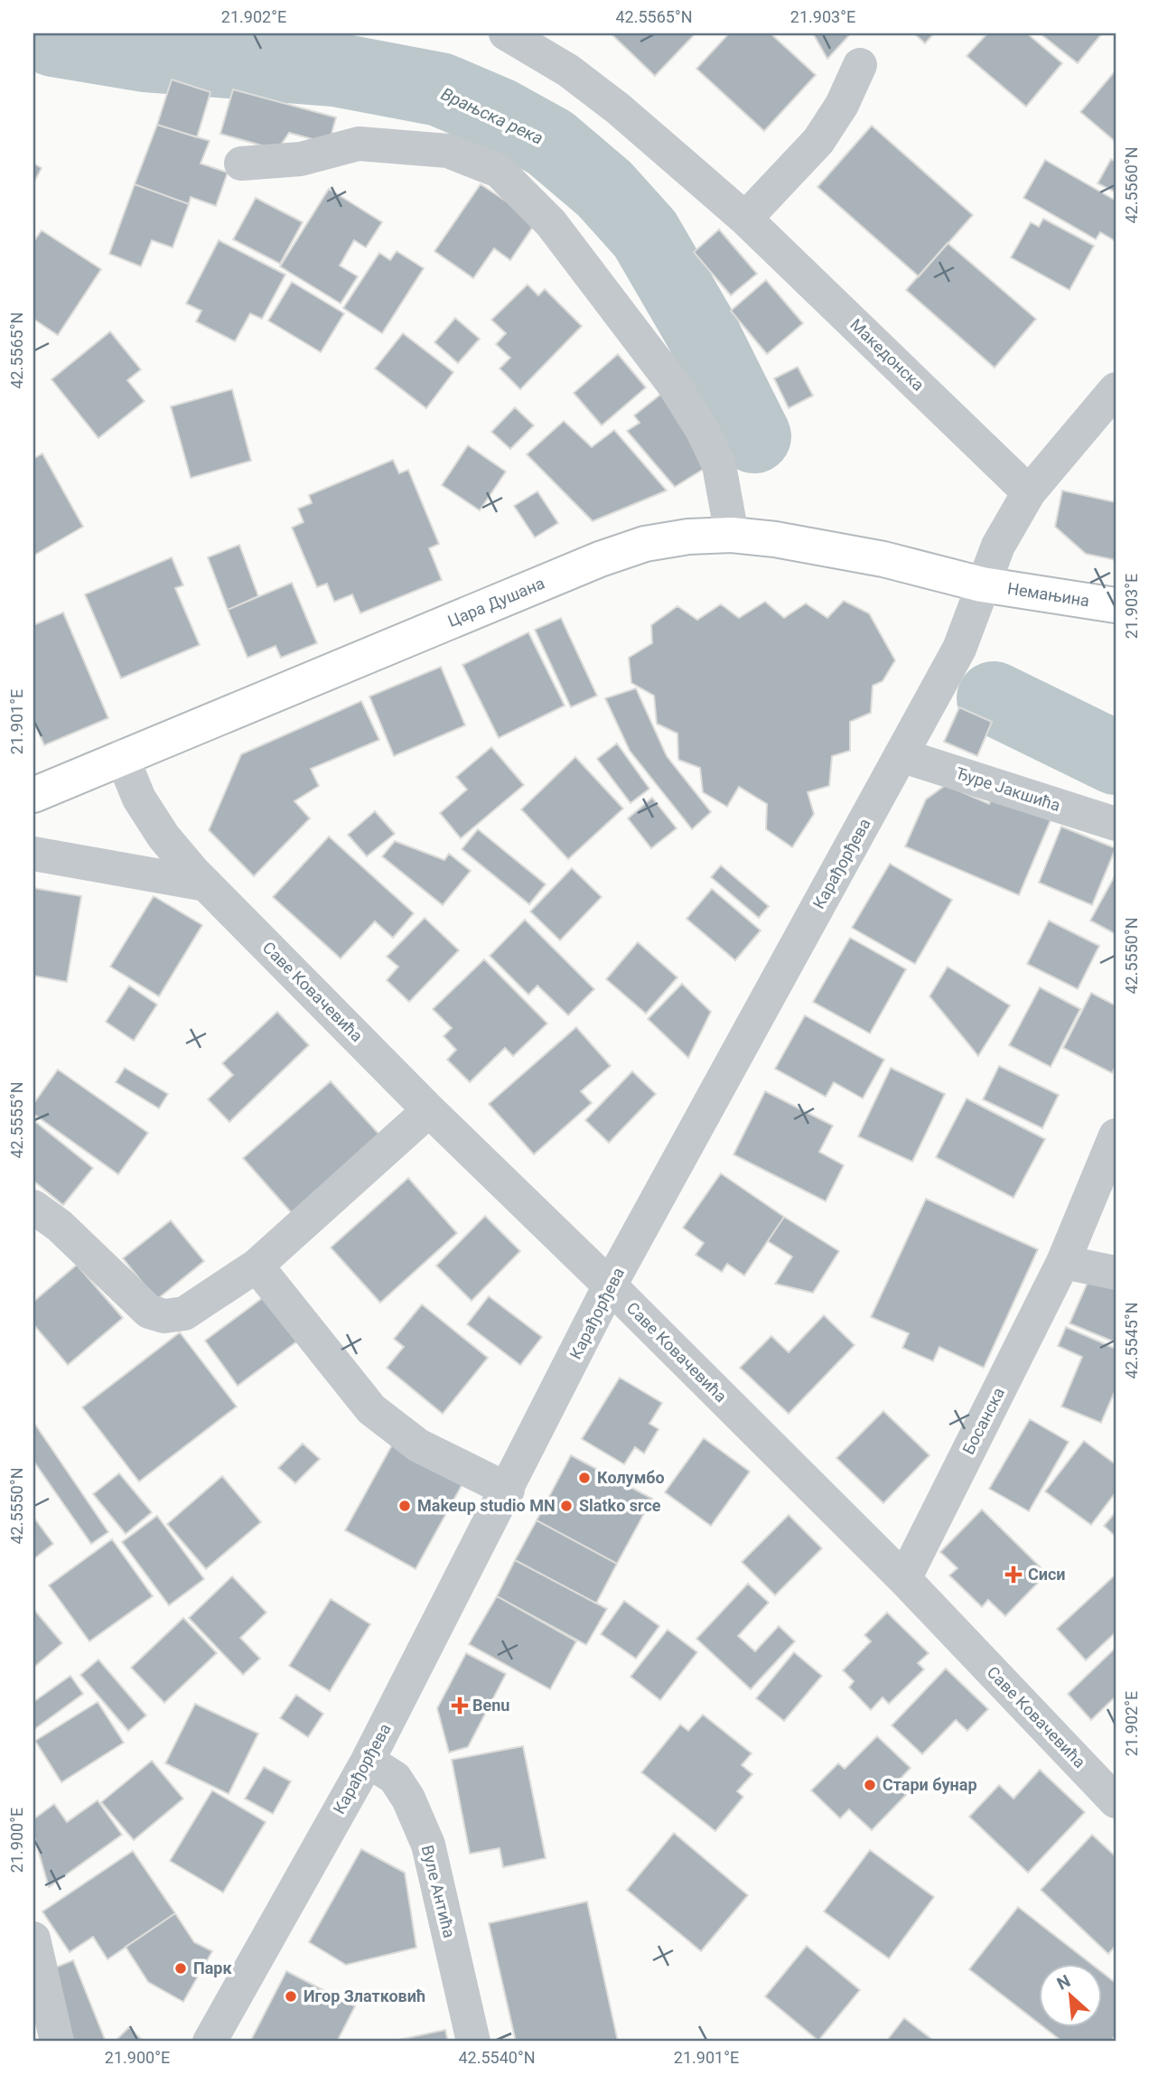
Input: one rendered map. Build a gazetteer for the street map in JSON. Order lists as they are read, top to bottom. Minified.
{"streets":{"main road":["Немањина","Цара Душана"],"street":["Македонска","Ђуре Јакшића","Карађорђева","Саве Ковачевића","Босанска","Вуле Антића"]},"crossings":[["Македонска","Карађорђева"],["Немањина","Цара Душана"],["Немањина","Карађорђева"],["Цара Душана","Карађорђева"],["Цара Душана","Саве Ковачевића"],["Ђуре Јакшића","Карађорђева"],["Карађорђева","Саве Ковачевића"],["Карађорђева","Вуле Антића"],["Саве Ковачевића","Босанска"]],"water":["Врањска река"],"places":{"other":["Колумбо","Makeup studio MN","Slatko srce","Стари бунар","Парк","Игор Златковић"],"health":["Сиси","Benu"]},"north":"top left","coordinates":["21.902°E","42.5565°N","21.903°E","42.5560°N","21.901°E","42.5550°N","42.5555°N","42.5545°N","21.900°E","42.5540°N"]}
